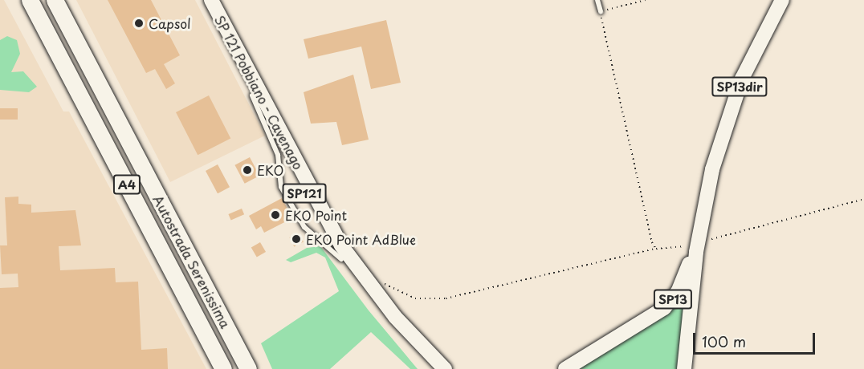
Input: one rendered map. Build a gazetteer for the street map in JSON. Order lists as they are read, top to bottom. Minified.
{"streets":{"highway":["A4","Autostrada Serenissima"],"main road":["SP13dir","SP 121 Pobbiano - Cavenago","SP121","SP13"]},"crossings":[["SP13dir","SP13"]],"places":["Capsol","EKO","EKO Point","EKO Point AdBlue"],"scale_bar":"100 m"}
